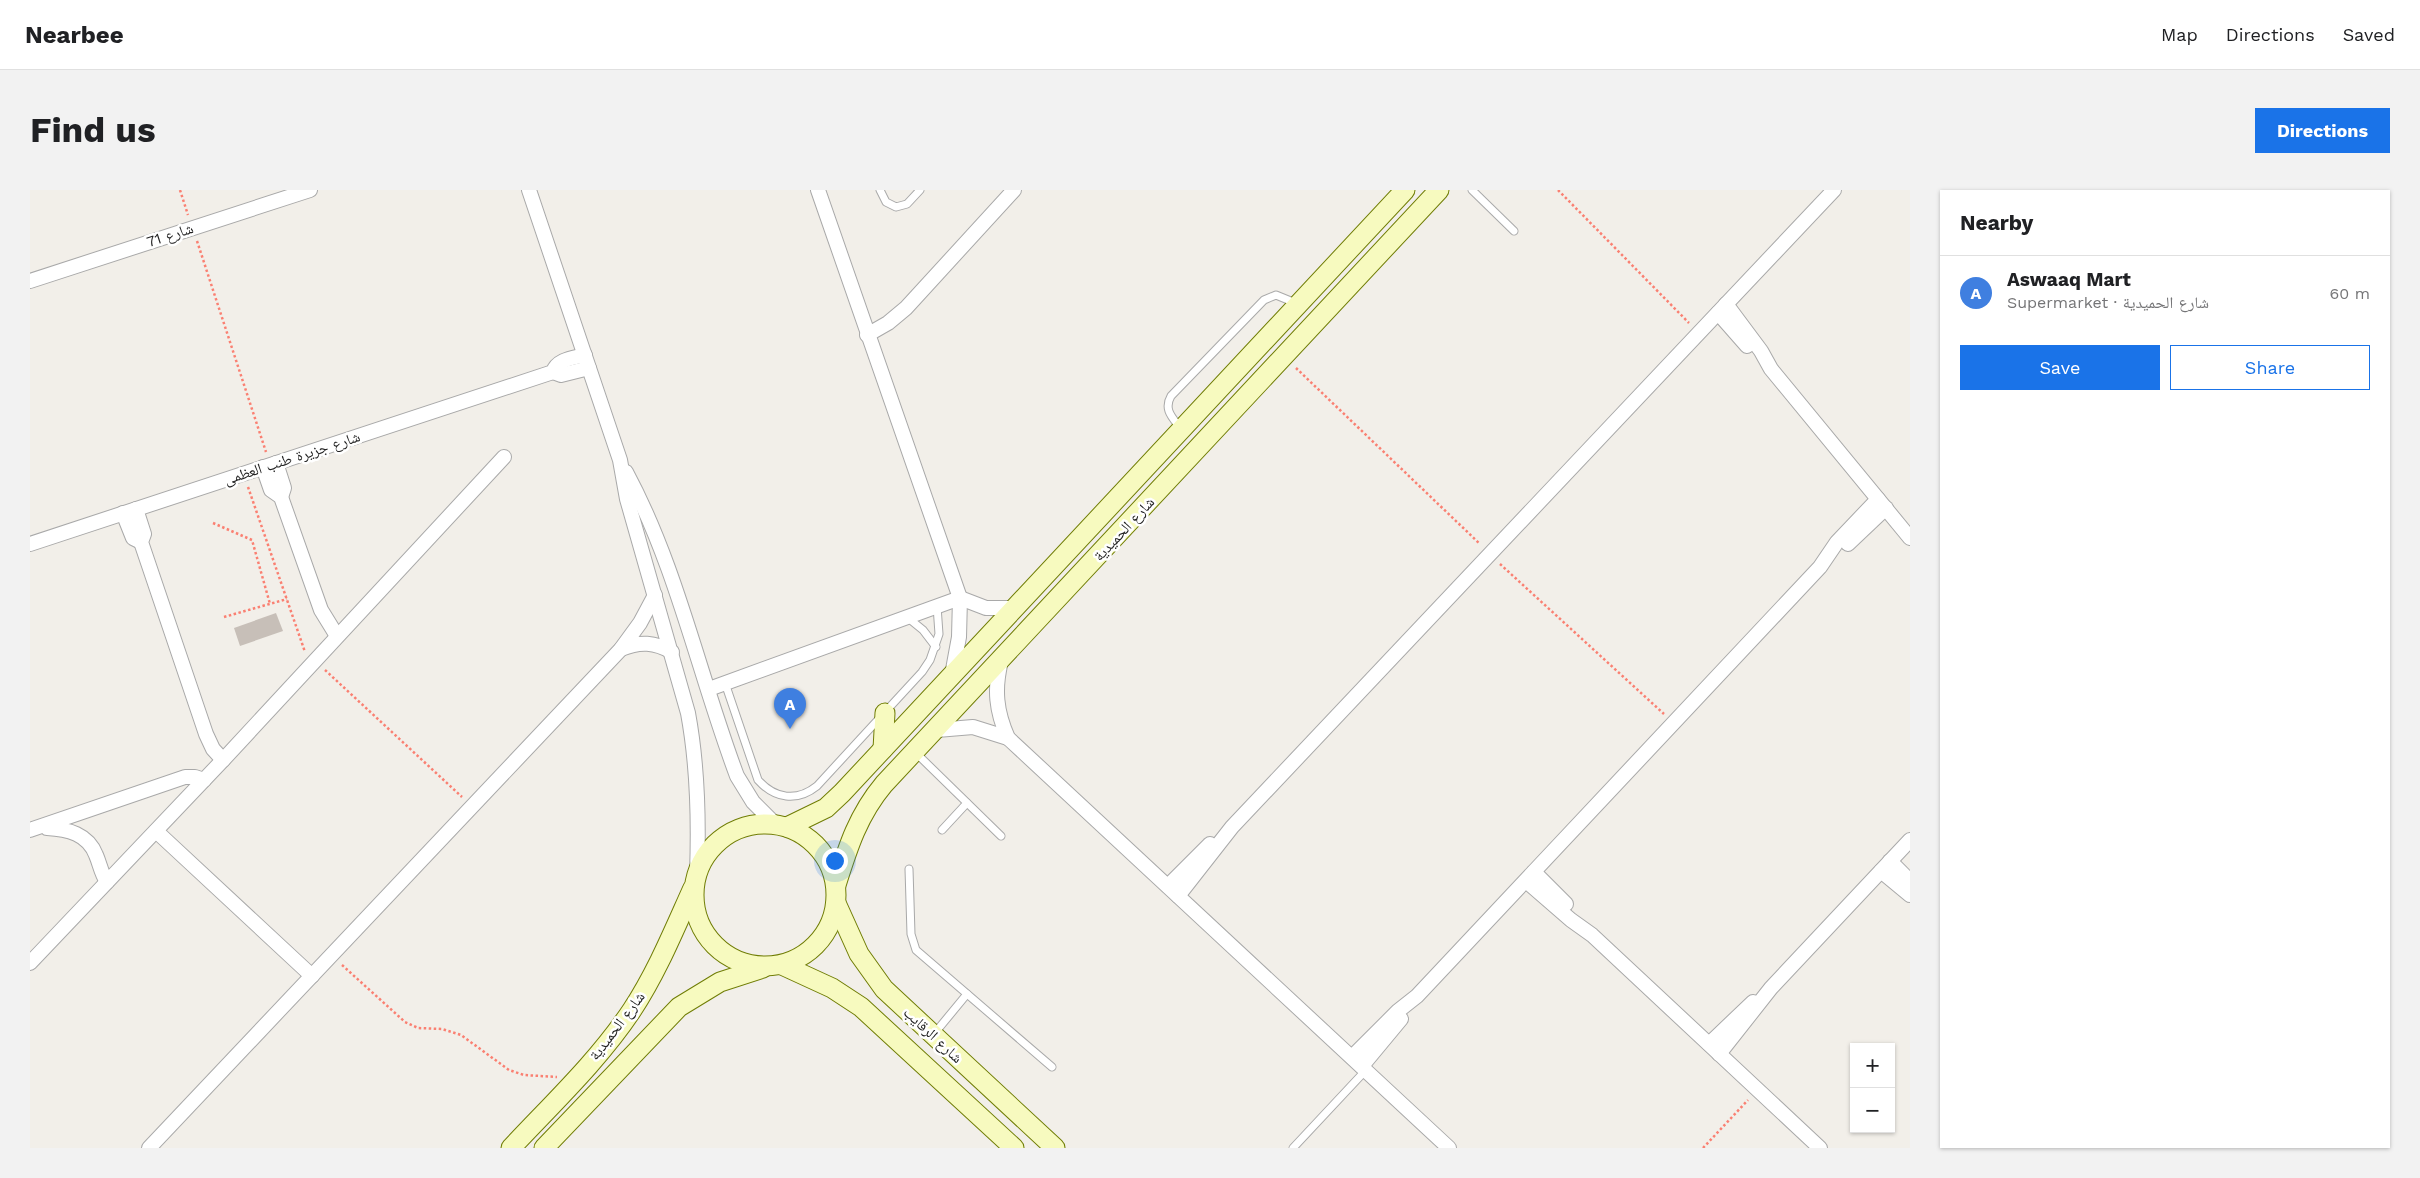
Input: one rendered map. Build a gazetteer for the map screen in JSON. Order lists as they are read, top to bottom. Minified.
{"streets":{"street":["شارع 71","شارع جزيرة طنب العظمى","شارع الحميدية","شارع الرقايب"]},"crossings":[["شارع الحميدية","شارع الرقايب"]],"page":{"header":"Nearbee","nav":["Map","Directions","Saved"],"buttons":["Directions",["Save","Share"]],"title":"Find us","heading":"Nearby","list":[{"mark":"A","name":"Aswaaq Mart","note":"Supermarket · شارع الحميدية","value":"60 m"}],"pins":"A","map_buttons":["+","−"]}}
